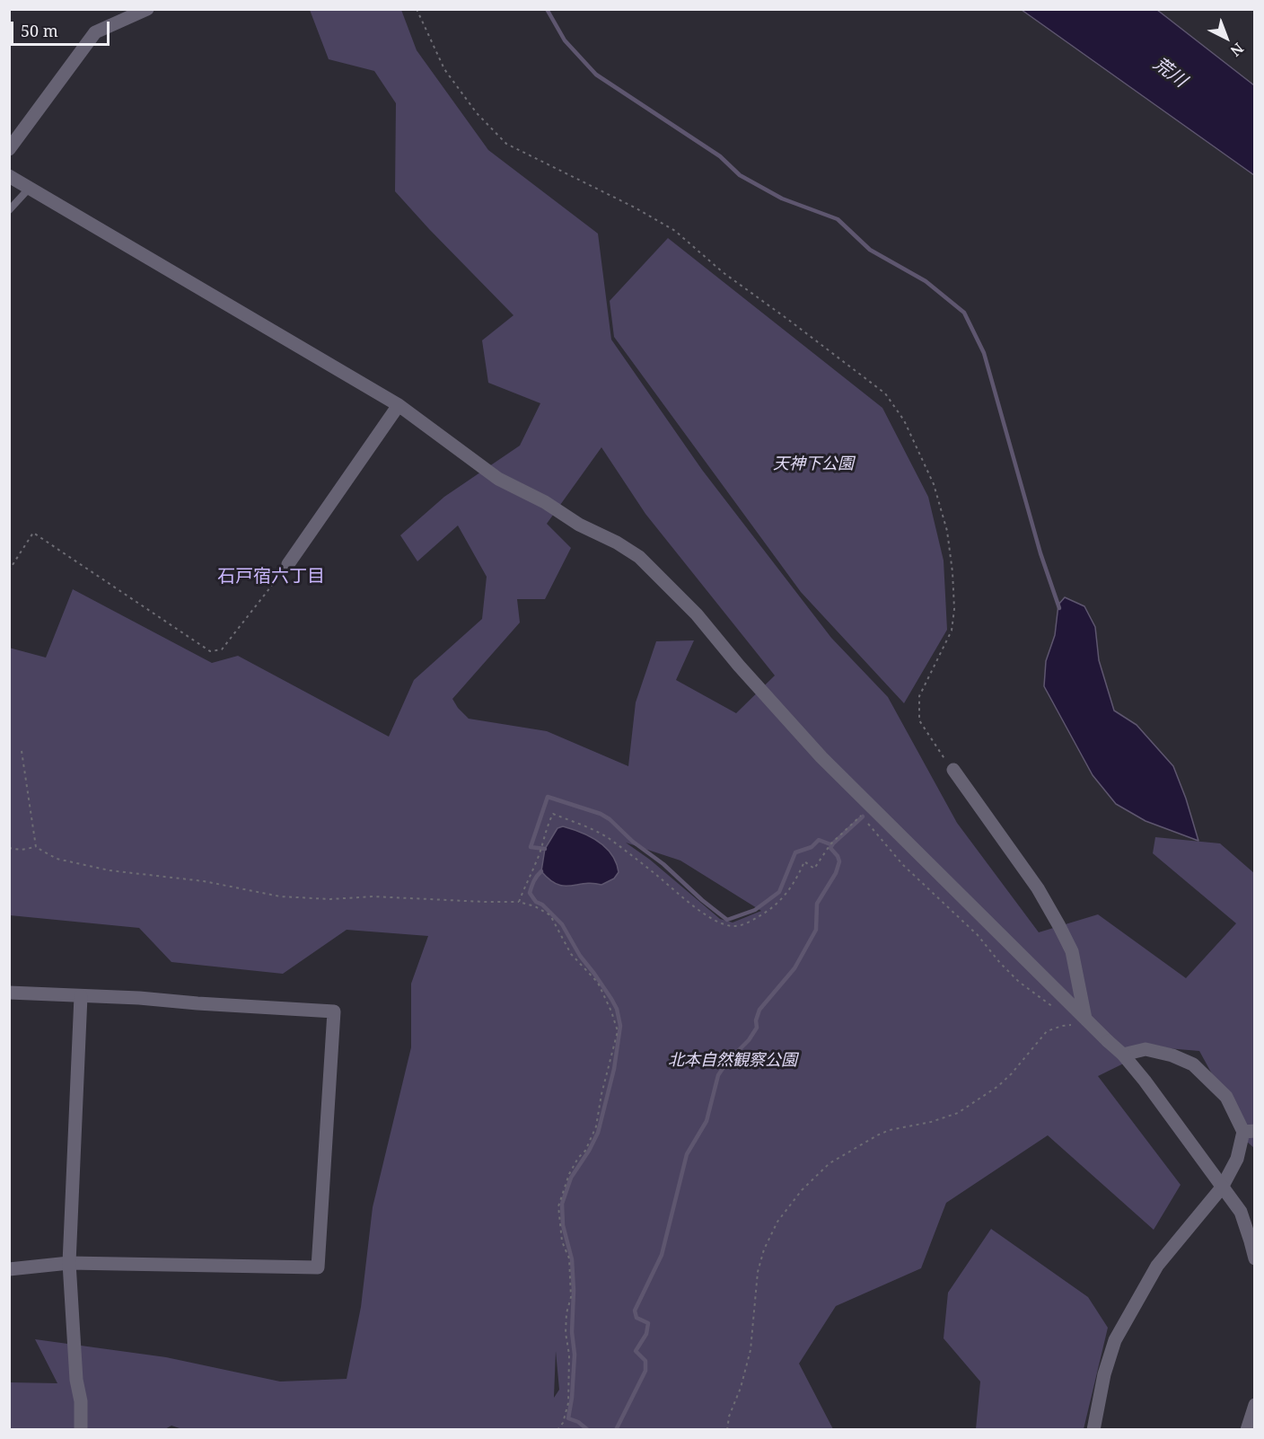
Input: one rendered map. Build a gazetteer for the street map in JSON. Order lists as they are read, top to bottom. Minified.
{"districts":["石戸宿六丁目"],"water":["荒川"],"parks":["天神下公園","北本自然観察公園"],"scale_bar":"50 m","north":"bottom right"}
